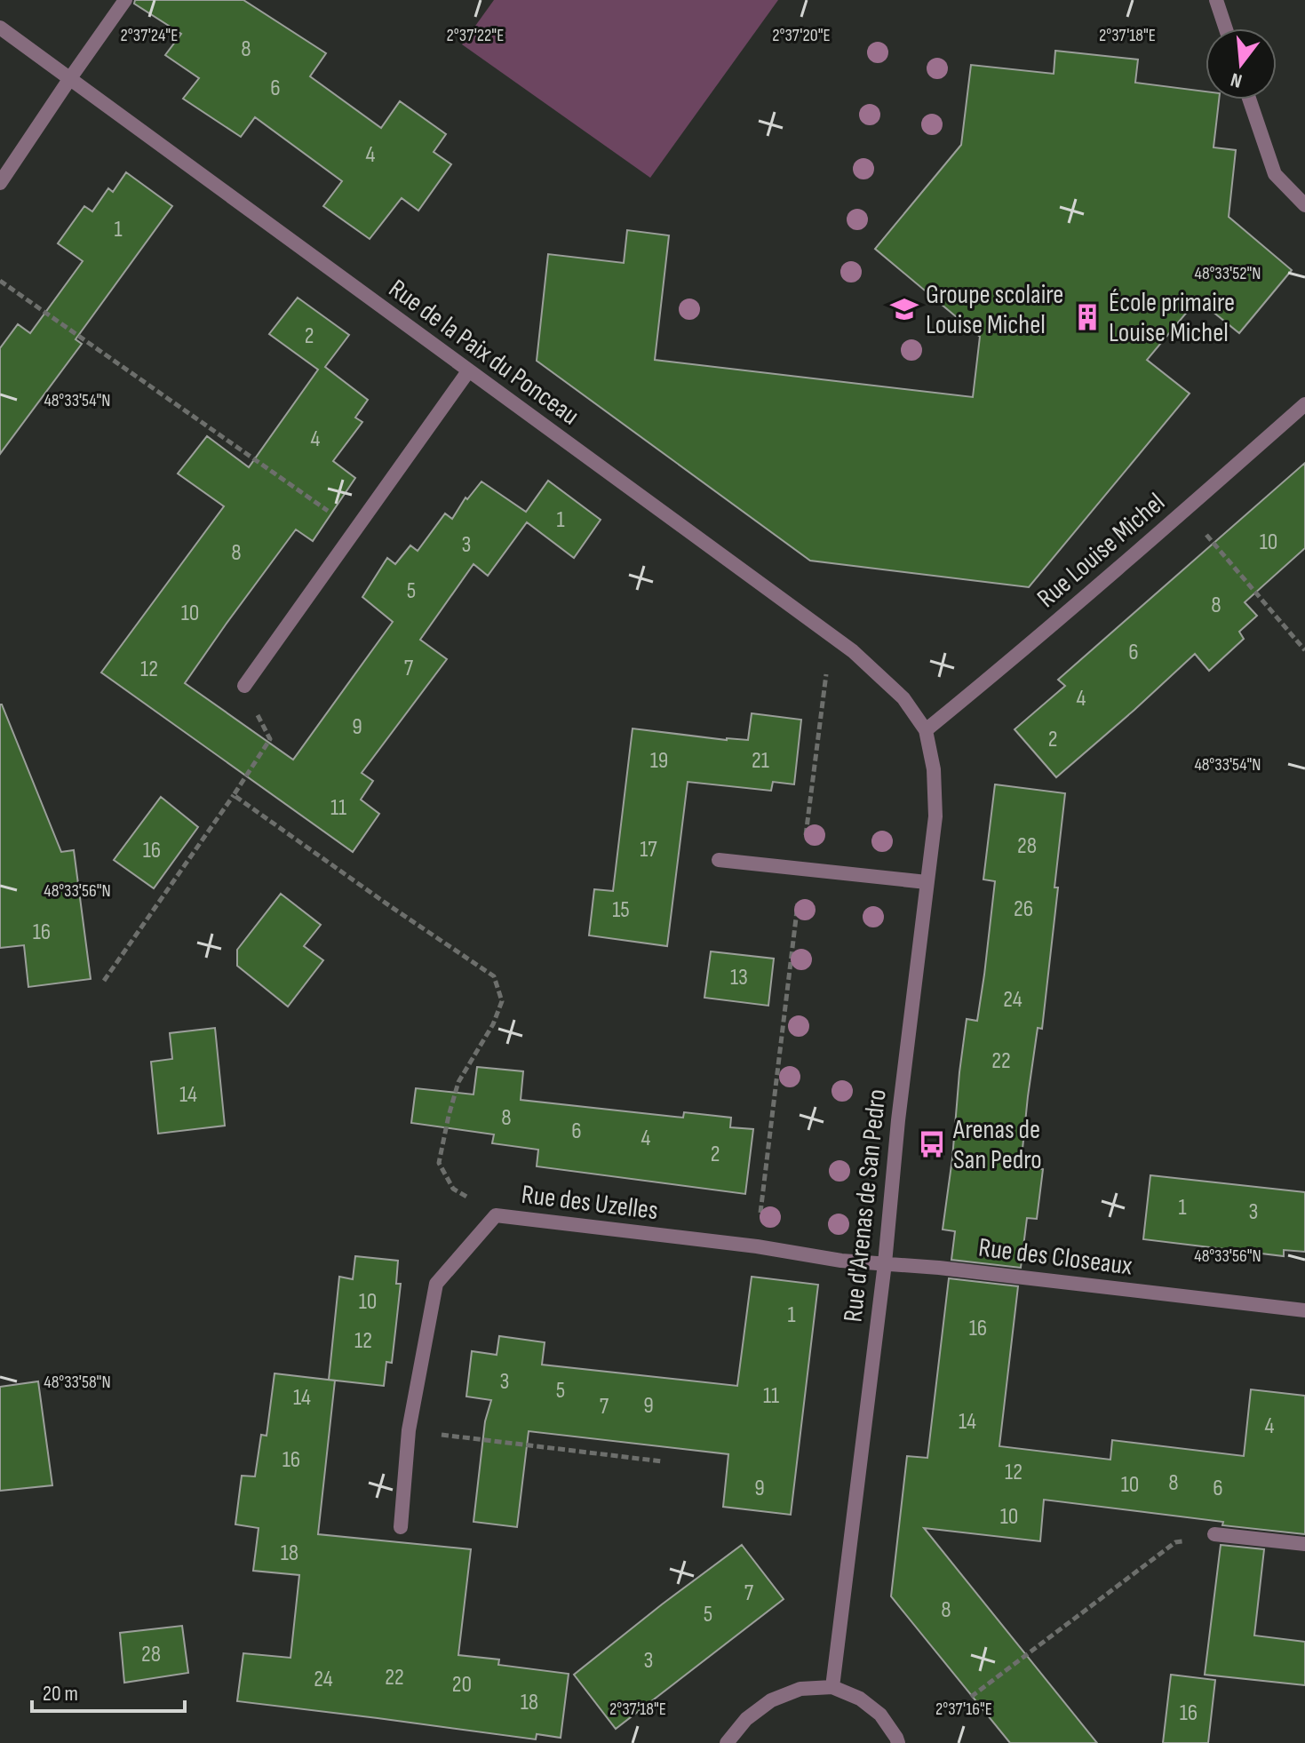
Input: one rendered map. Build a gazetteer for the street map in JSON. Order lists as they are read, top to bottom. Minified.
{"streets":{"street":["Rue de la Paix du Ponceau","Rue Louise Michel","Rue des Uzelles","Rue d'Arenas de San Pedro","Rue des Closeaux"]},"crossings":[["Rue de la Paix du Ponceau","Rue Louise Michel"],["Rue de la Paix du Ponceau","Rue d'Arenas de San Pedro"],["Rue Louise Michel","Rue d'Arenas de San Pedro"],["Rue des Uzelles","Rue d'Arenas de San Pedro"],["Rue des Uzelles","Rue des Closeaux"],["Rue d'Arenas de San Pedro","Rue des Closeaux"]],"places":{"school or university":["Groupe scolaire Louise Michel"],"building":["École primaire Louise Michel"],"bus stop":["Arenas de San Pedro"]},"house_numbers":["8","6","4","1","2","4","1","10","3","8","5","8","10","6","7","12","4","9","2","19","21","11","28","17","16","26","15","16","13","24","22","14","8","6","4","2","1","3","10","1","16","12","3","5","11","14","9","7","14","4","16","12","8","10","9","6","10","18","7","8","5","28","3","22","24","20","18","16"],"scale_bar":"20 m","north":"bottom","coordinates":["2°37'24\"E","2°37'22\"E","2°37'20\"E","2°37'18\"E","48°33'52\"N","48°33'54\"N","48°33'56\"N","48°33'58\"N","2°37'16\"E"]}
